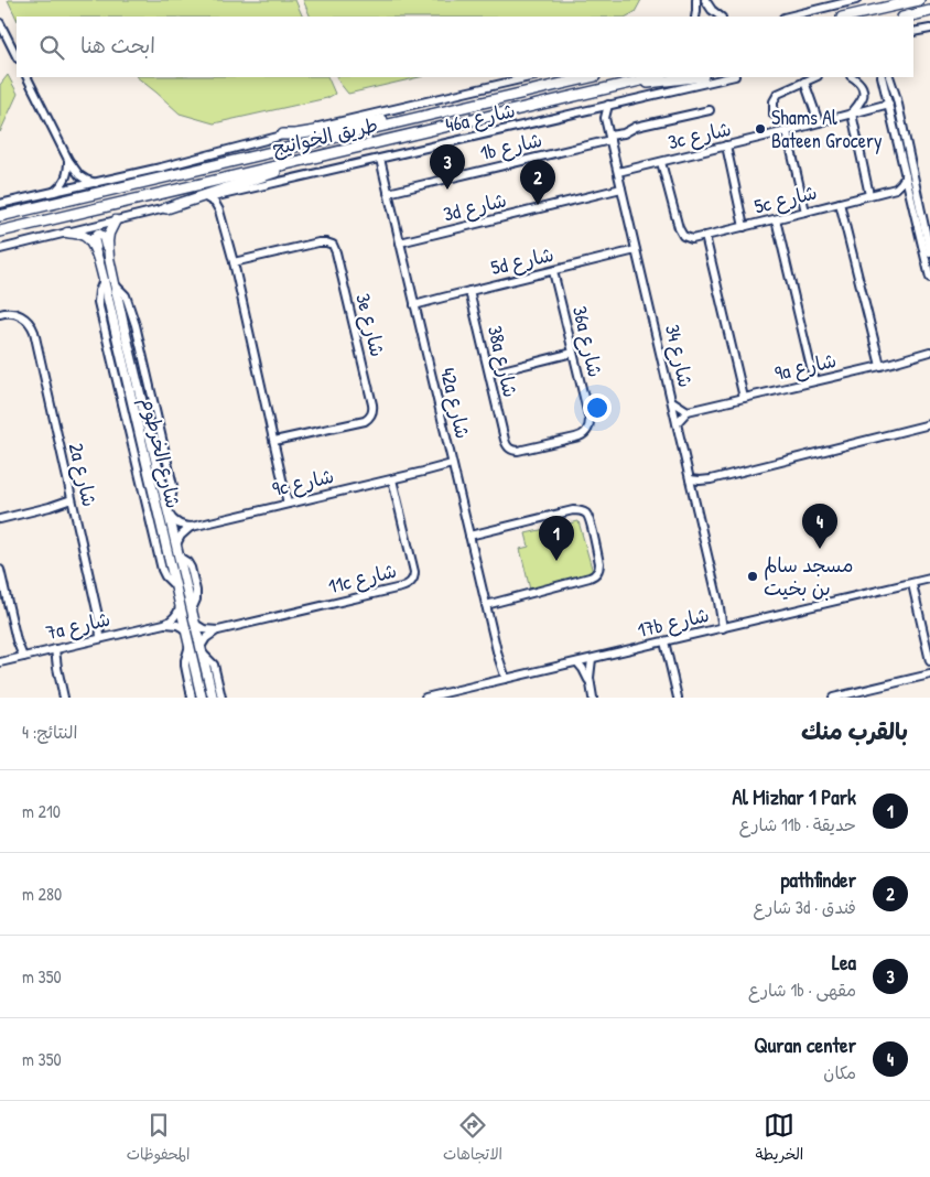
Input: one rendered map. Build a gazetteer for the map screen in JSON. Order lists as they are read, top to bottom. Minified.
{"streets":{"highway":["طريق الخوانيج"],"main road":["شارع الخرطوم"],"street":["46a شارع","3c شارع","1b شارع","5c شارع","3d شارع","5d شارع","3e شارع","36a شارع","شارع 34","38a شارع","9a شارع","42a شارع","2a شارع","9c شارع","11c شارع","17b شارع","7a شارع"]},"crossings":[["46a شارع","شارع 34"],["46a شارع","42a شارع"],["46a شارع","شارع الخرطوم"],["3c شارع","5c شارع"],["3c شارع","شارع 34"],["1b شارع","شارع 34"],["1b شارع","42a شارع"],["3d شارع","شارع 34"],["3d شارع","42a شارع"],["5d شارع","36a شارع"],["5d شارع","شارع 34"],["5d شارع","38a شارع"],["5d شارع","42a شارع"],["36a شارع","38a شارع"],["شارع 34","17b شارع"],["42a شارع","9c شارع"],["42a شارع","17b شارع"],["شارع الخرطوم","11c شارع"],["شارع الخرطوم","7a شارع"],["2a شارع","7a شارع"],["9c شارع","11c شارع"]],"places":["Shams Al Bateen Grocery","مسجد سالم بن بخيت"],"page":{"search":"ابحث هنا","pins":["3","2","4","1"],"heading":["بالقرب منك","النتائج: 4"],"list":[{"mark":"1","name":"Al Mizhar 1 Park","note":"حديقة · 11b شارع","value":"210 m"},{"mark":"2","name":"pathfinder","note":"فندق · 3d شارع","value":"280 m"},{"mark":"3","name":"Lea","note":"مقهى · 1b شارع","value":"350 m"},{"mark":"4","name":"Quran center","note":"مكان","value":"350 m"}],"nav":["الخريطة","الاتجاهات","المحفوظات"]}}
